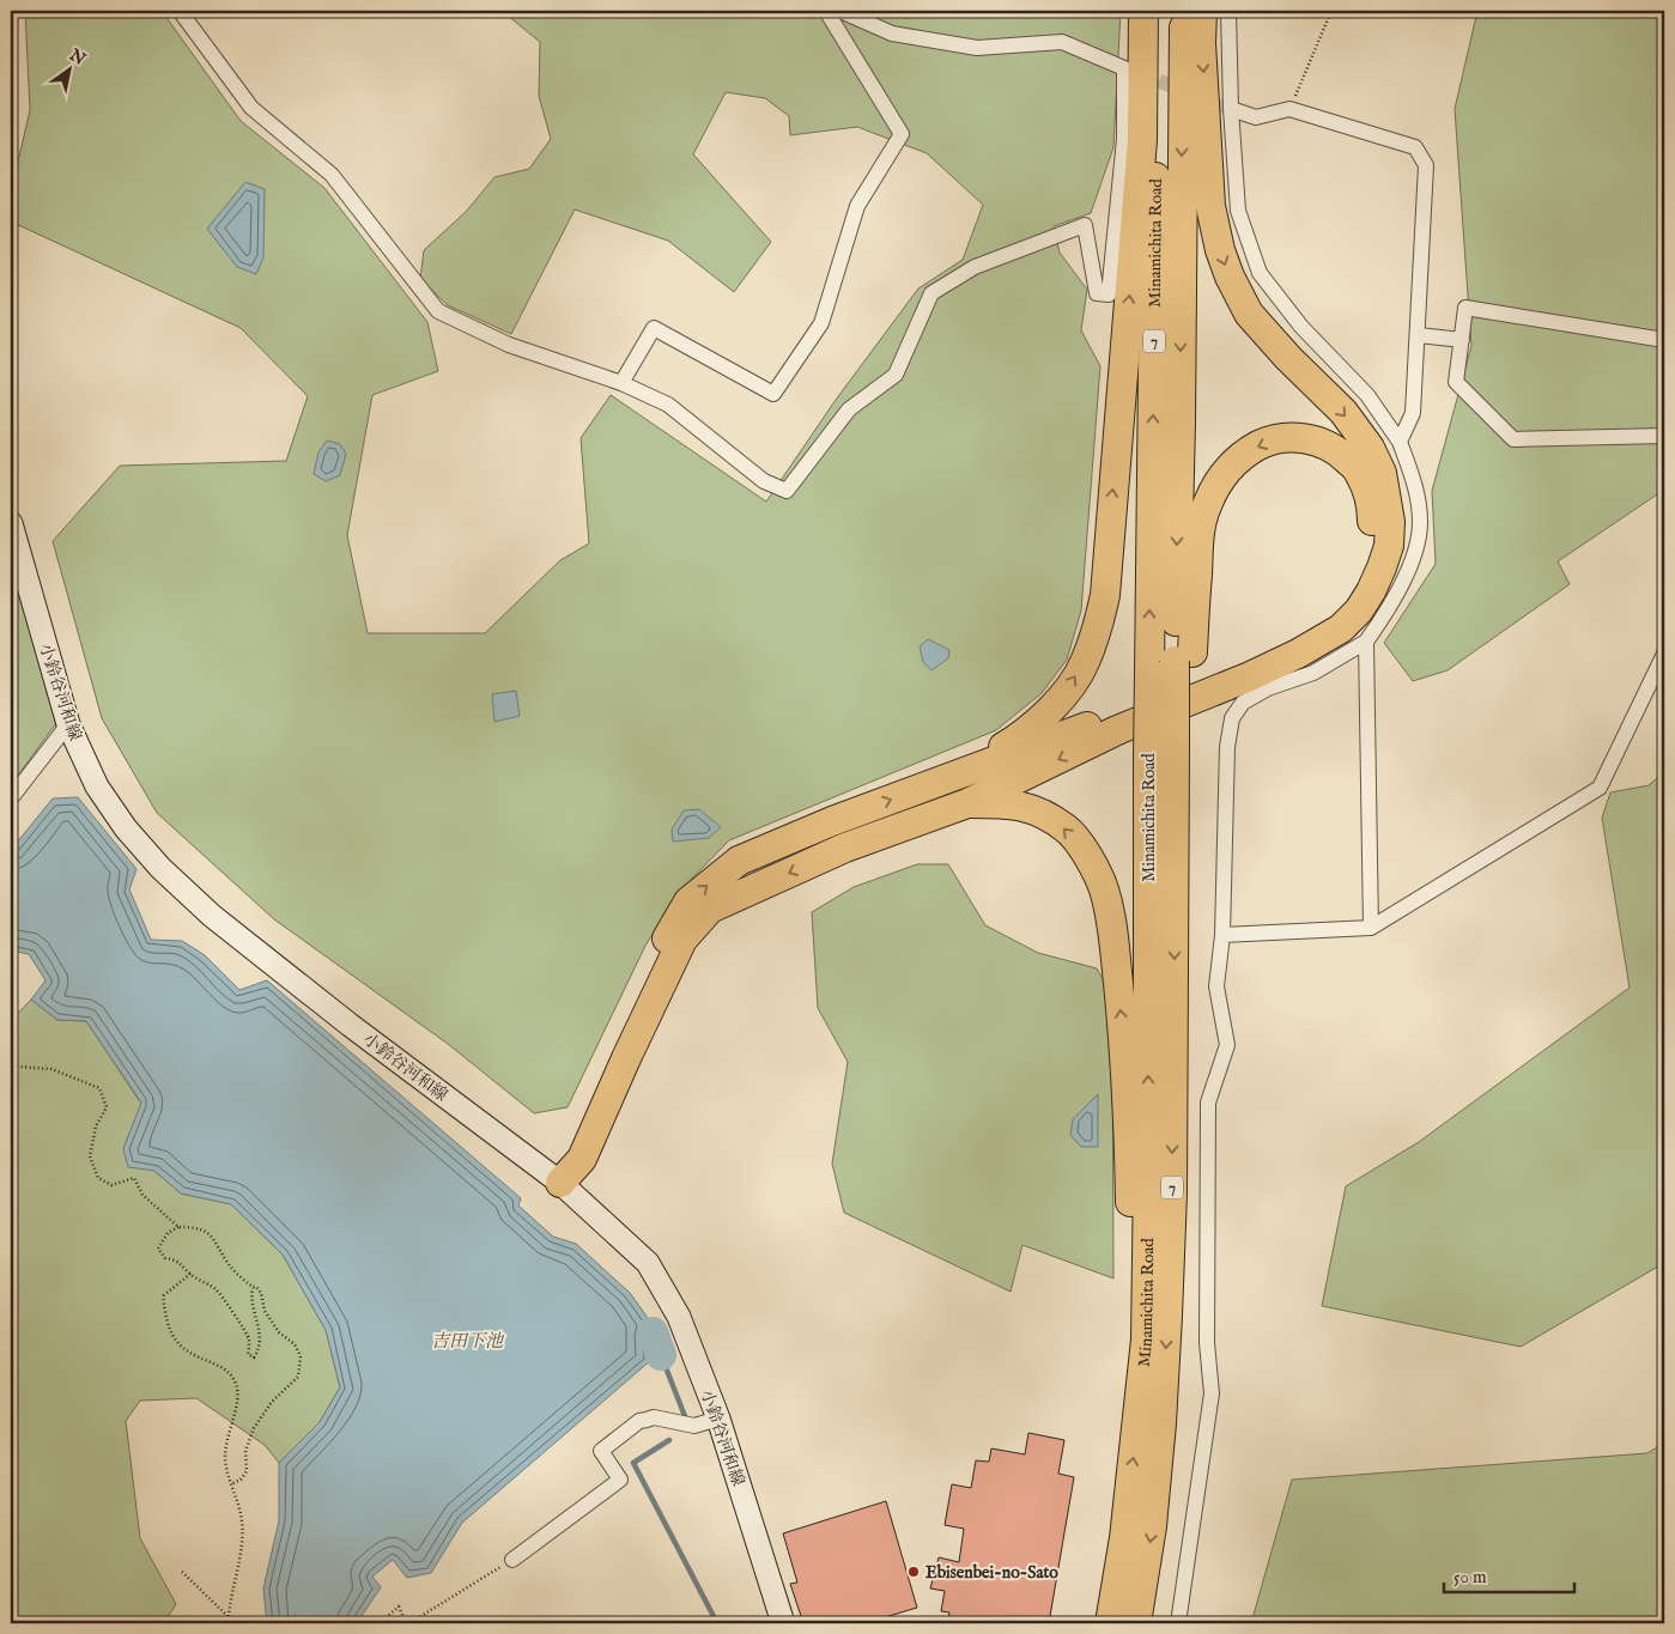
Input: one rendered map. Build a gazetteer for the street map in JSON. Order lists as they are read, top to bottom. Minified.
{"streets":{"highway":["Minamichita Road","7"],"main road":["小鈴谷河和線"]},"water":["吉田下池"],"places":["Ebisenbei-no-Sato"],"scale_bar":"50 m","north":"top right"}
